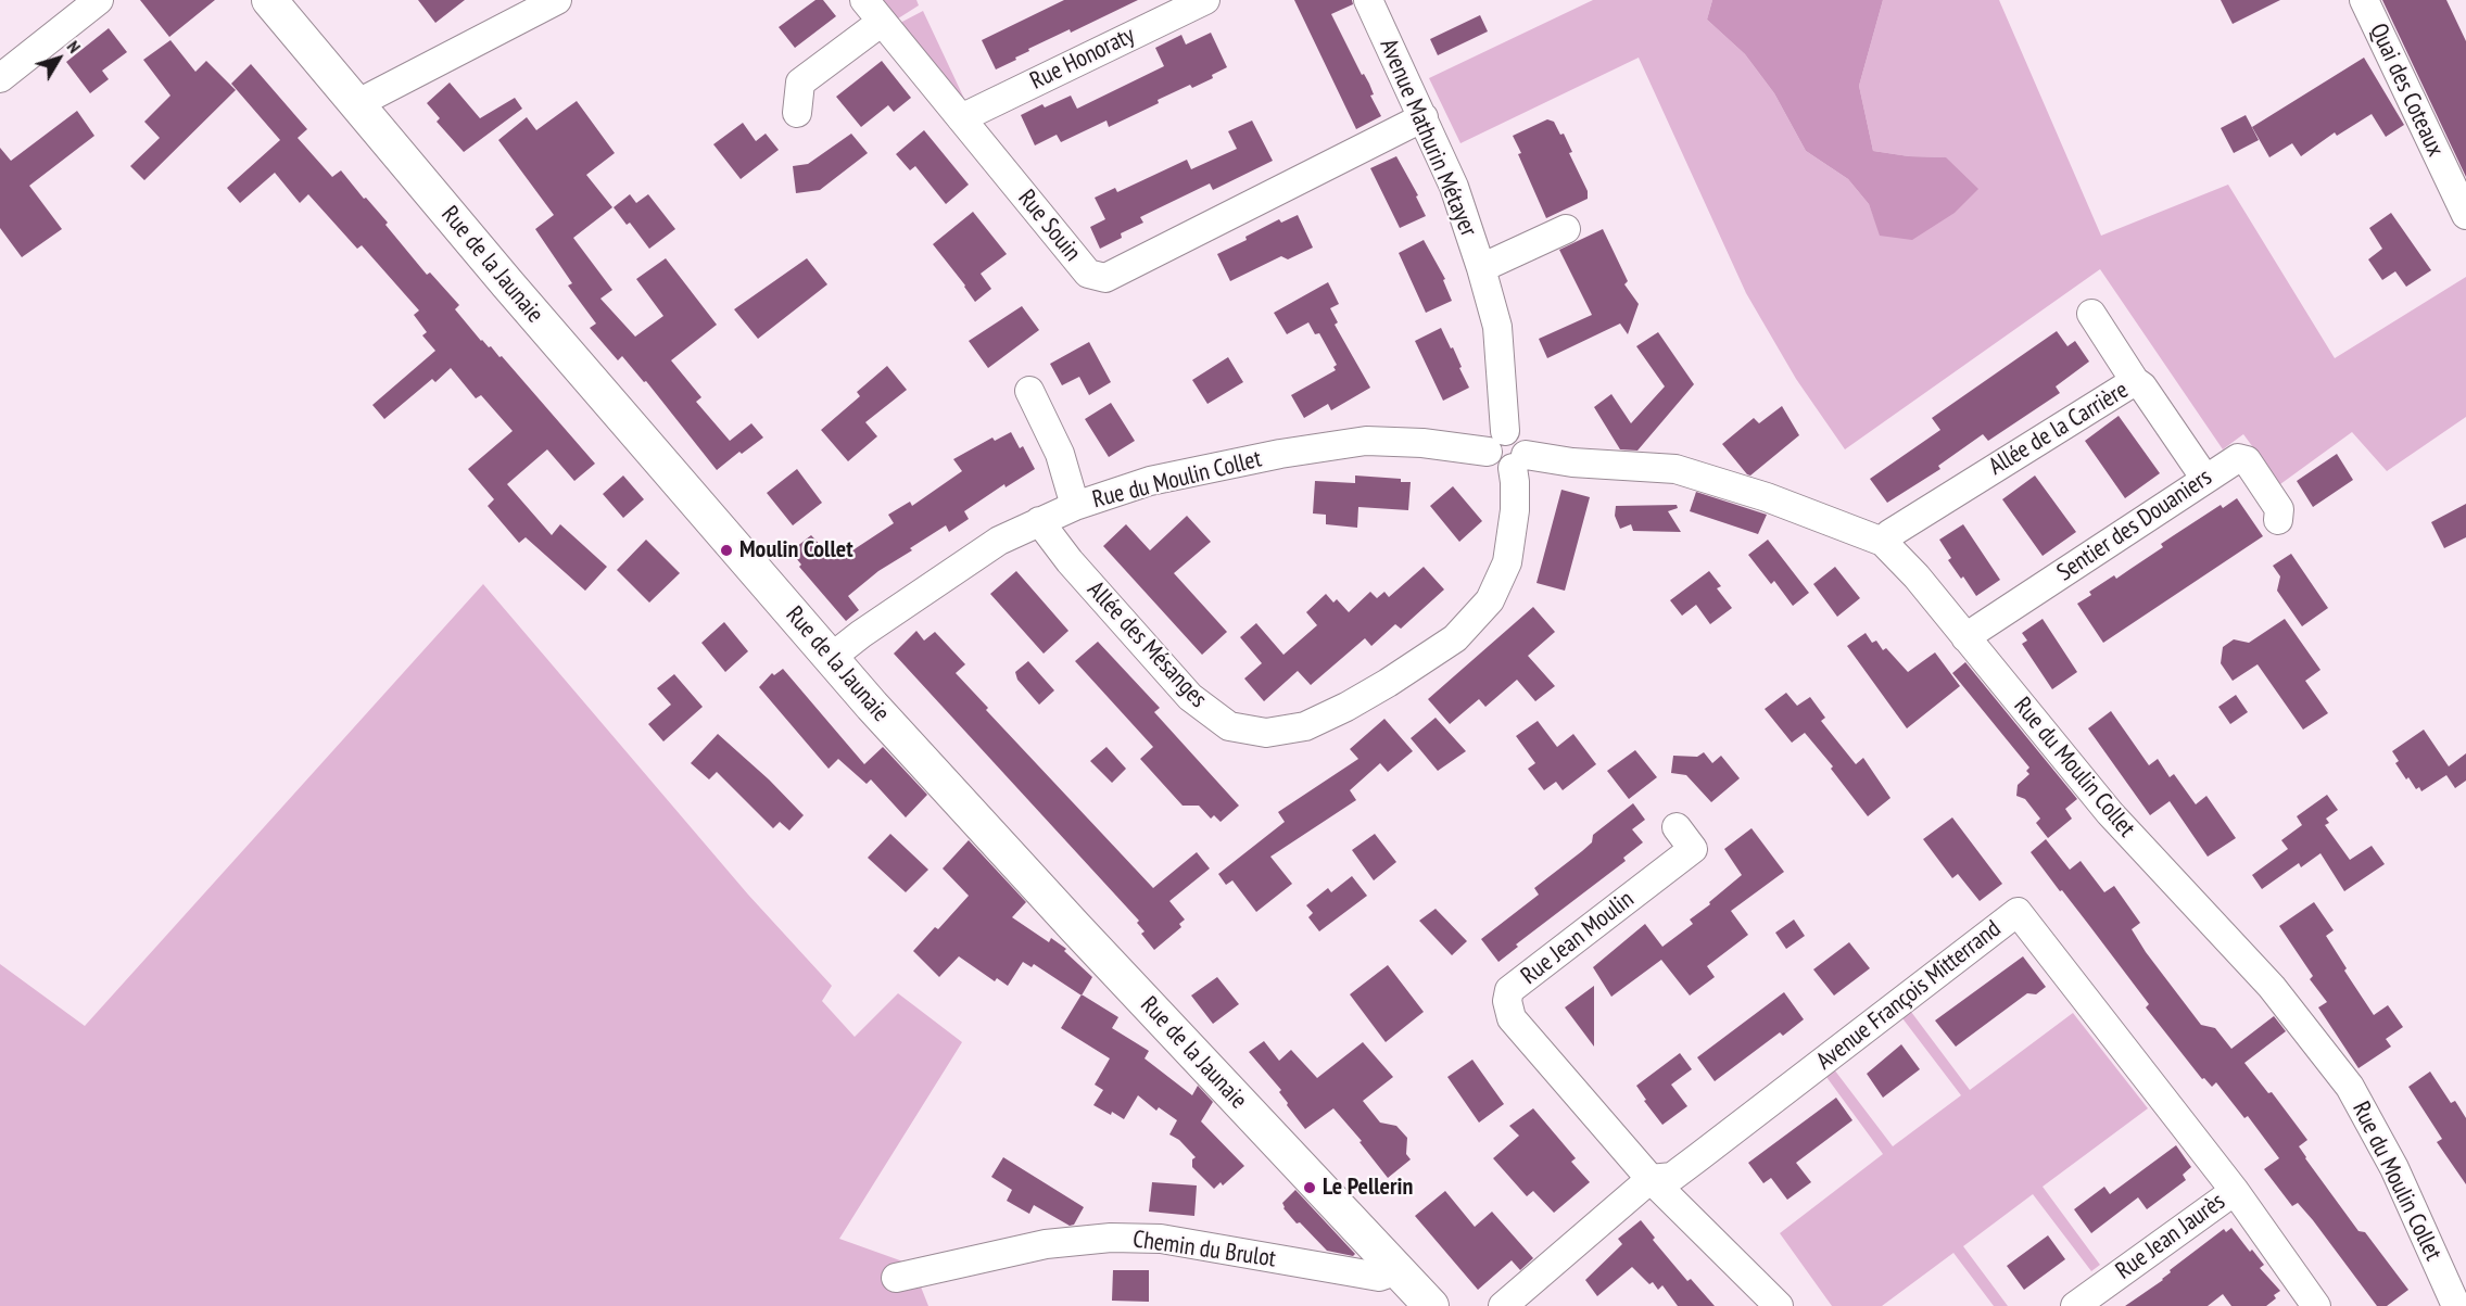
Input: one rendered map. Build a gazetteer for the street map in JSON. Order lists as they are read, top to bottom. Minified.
{"streets":{"main road":["Rue de la Jaunaie"],"street":["Rue Honoraty","Quai des Coteaux","Avenue Mathurin Métayer","Rue Souin","Allée de la Carrière","Rue du Moulin Collet","Sentier des Douaniers","Allée des Mésanges","Rue Jean Moulin","Avenue François Mitterrand","Rue Jean Jaurès","Chemin du Brulot"]},"crossings":[["Rue Honoraty","Rue Souin"],["Avenue Mathurin Métayer","Rue Souin"],["Avenue Mathurin Métayer","Rue du Moulin Collet"],["Rue de la Jaunaie","Rue du Moulin Collet"],["Rue de la Jaunaie","Chemin du Brulot"],["Allée de la Carrière","Rue du Moulin Collet"],["Allée de la Carrière","Sentier des Douaniers"],["Rue du Moulin Collet","Sentier des Douaniers"],["Rue du Moulin Collet","Allée des Mésanges"],["Rue Jean Moulin","Avenue François Mitterrand"],["Avenue François Mitterrand","Rue Jean Jaurès"]],"places":["Moulin Collet","Le Pellerin"],"north":"top right"}
